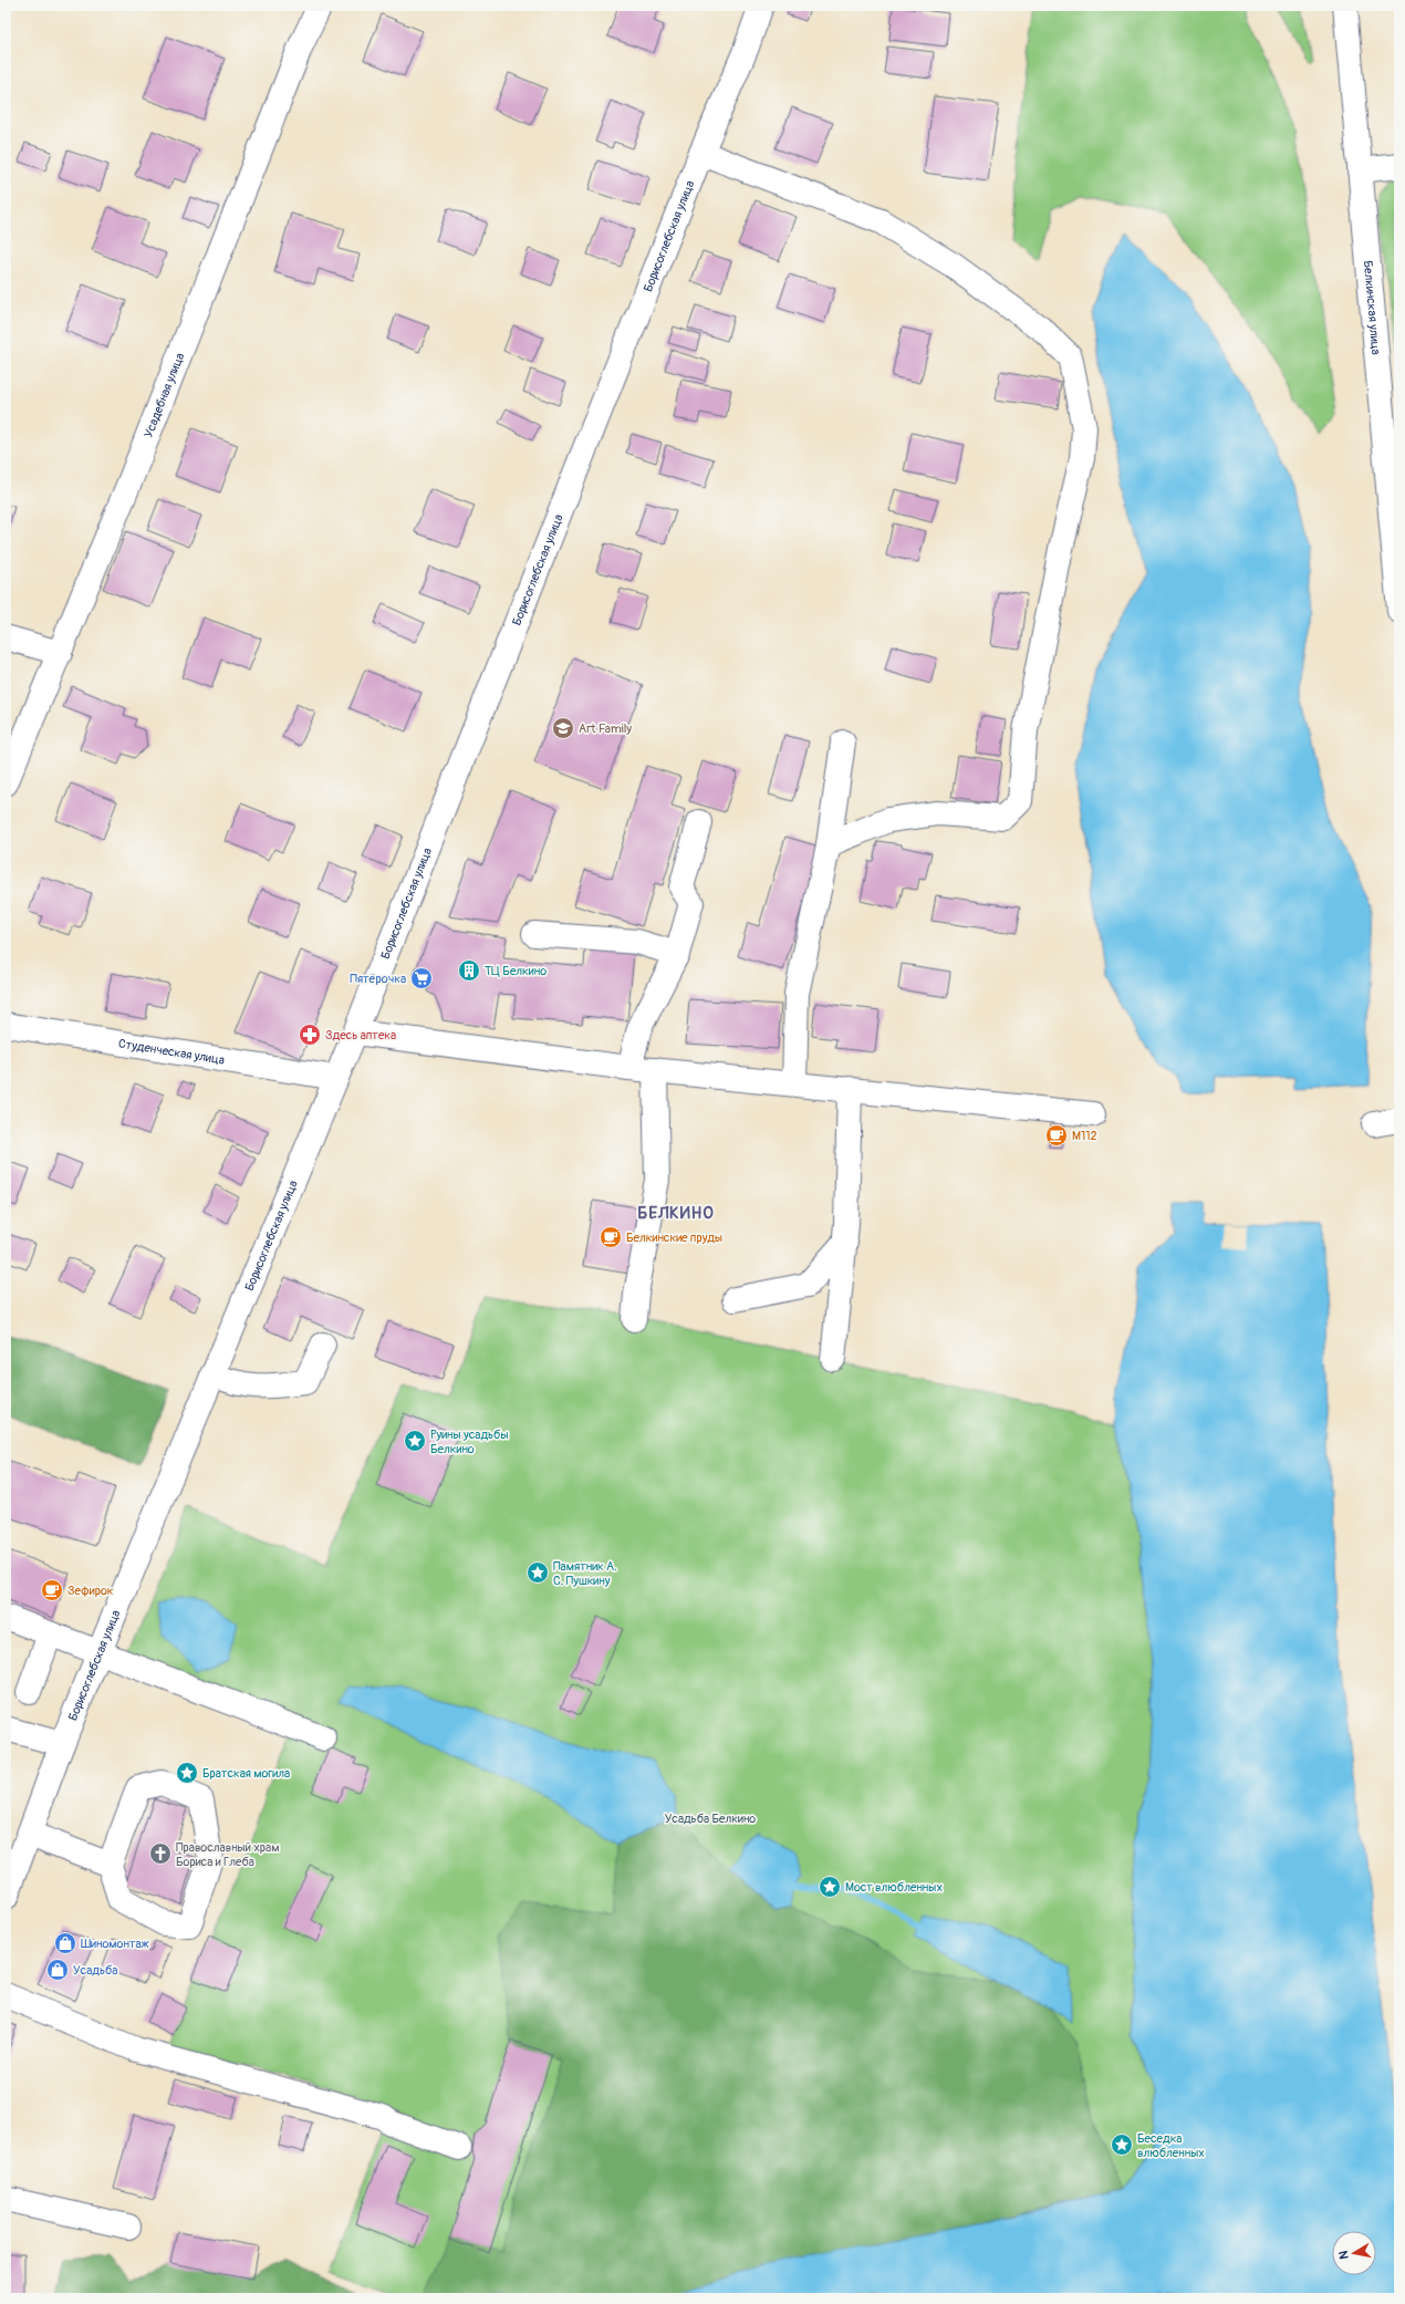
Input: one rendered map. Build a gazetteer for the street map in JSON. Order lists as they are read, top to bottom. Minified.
{"streets":{"street":["Борисоглебская улица","Белкинская улица","Усадебная улица","Студенческая улица"]},"crossings":[["Борисоглебская улица","Студенческая улица"]],"districts":["БЕЛКИНО"],"parks":["Усадьба Белкино"],"places":{"school or university":["Art Family"],"building":["ТЦ Белкино"],"supermarket":["Пятёрочка"],"pharmacy":["Здесь аптека"],"cafe":["М112","Белкинские пруды","Зефирок"],"place":["Руины усадьбы Белкино","Памятник А. С. Пушкину","Братская могила","Мост влюбленных","Беседка влюбленных"],"church":["Православный храм Бориса и Глеба"],"shop":["Шиномонтаж","Усадьба"]},"north":"left"}
